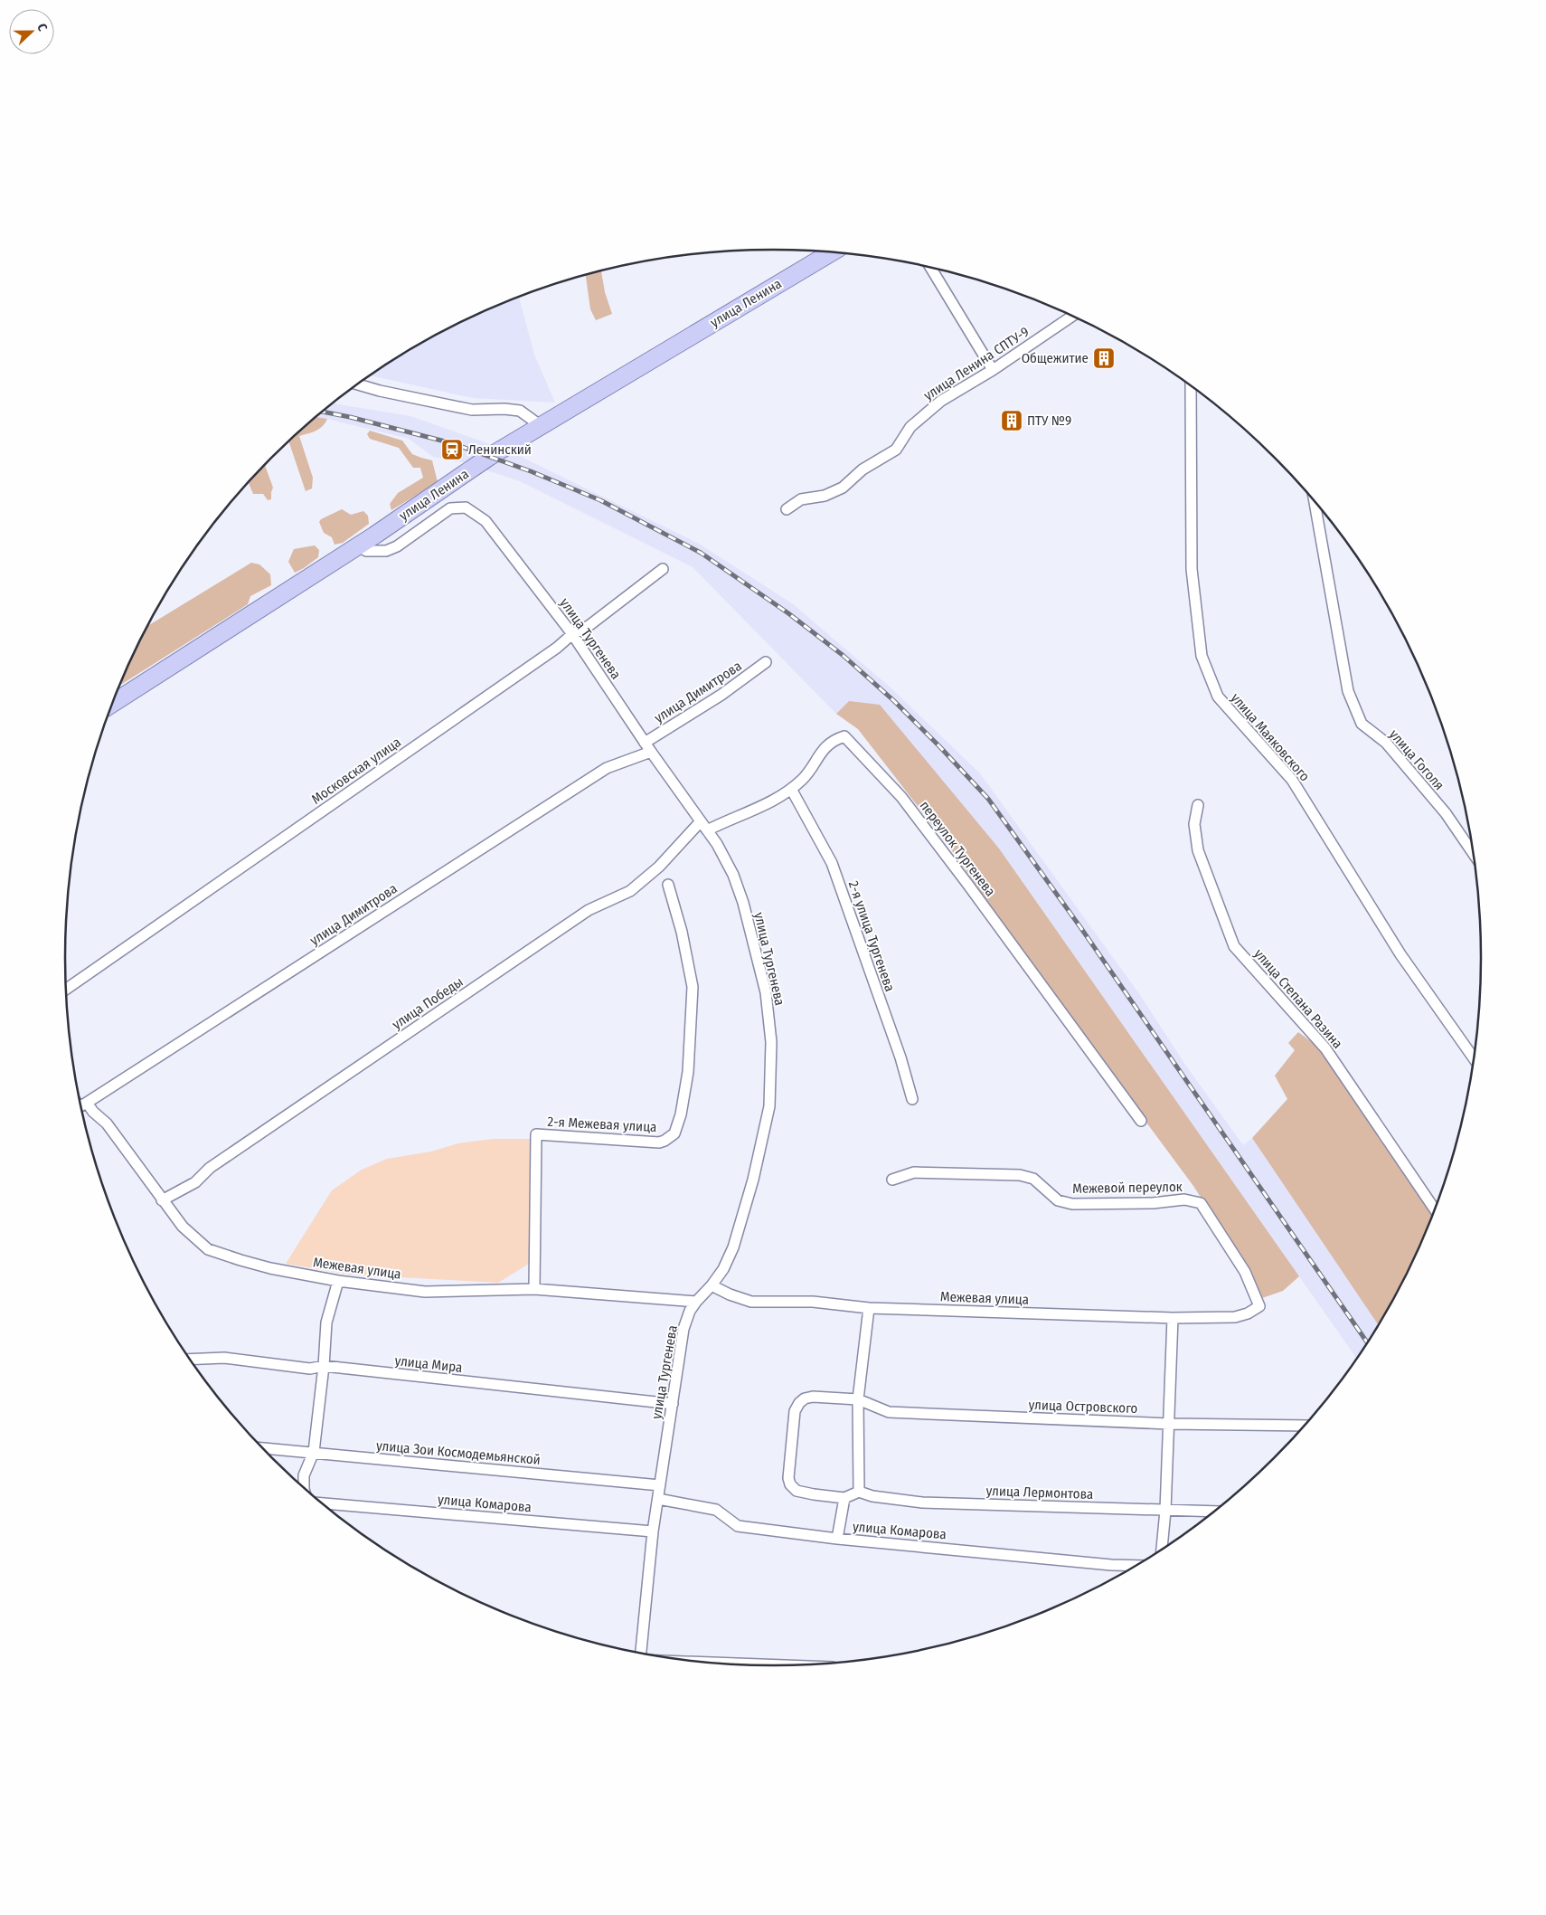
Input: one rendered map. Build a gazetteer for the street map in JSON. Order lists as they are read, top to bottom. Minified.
{"streets":{"main road":["улица Ленина"],"street":["улица Ленина СПТУ-9","улица Тургенева","улица Димитрова","улица Маяковского","улица Гоголя","Московская улица","переулок Тургенева","2-я улица Тургенева","улица Степана Разина","улица Победы","2-я Межевая улица","Межевой переулок","Межевая улица","улица Мира","улица Островского","улица Зои Космодемьянской","улица Лермонтова","улица Комарова"]},"crossings":[["улица Ленина","улица Тургенева"],["улица Тургенева","улица Димитрова"],["улица Тургенева","Московская улица"],["улица Тургенева","переулок Тургенева"],["улица Тургенева","улица Победы"],["улица Тургенева","Межевая улица"],["улица Тургенева","улица Мира"],["улица Тургенева","улица Зои Космодемьянской"],["улица Тургенева","улица Комарова"],["переулок Тургенева","2-я улица Тургенева"],["улица Победы","Межевая улица"],["2-я Межевая улица","Межевая улица"],["Межевой переулок","Межевая улица"]],"places":{"building":["Общежитие","ПТУ №9"],"station":["Ленинский"]},"north":"right"}
